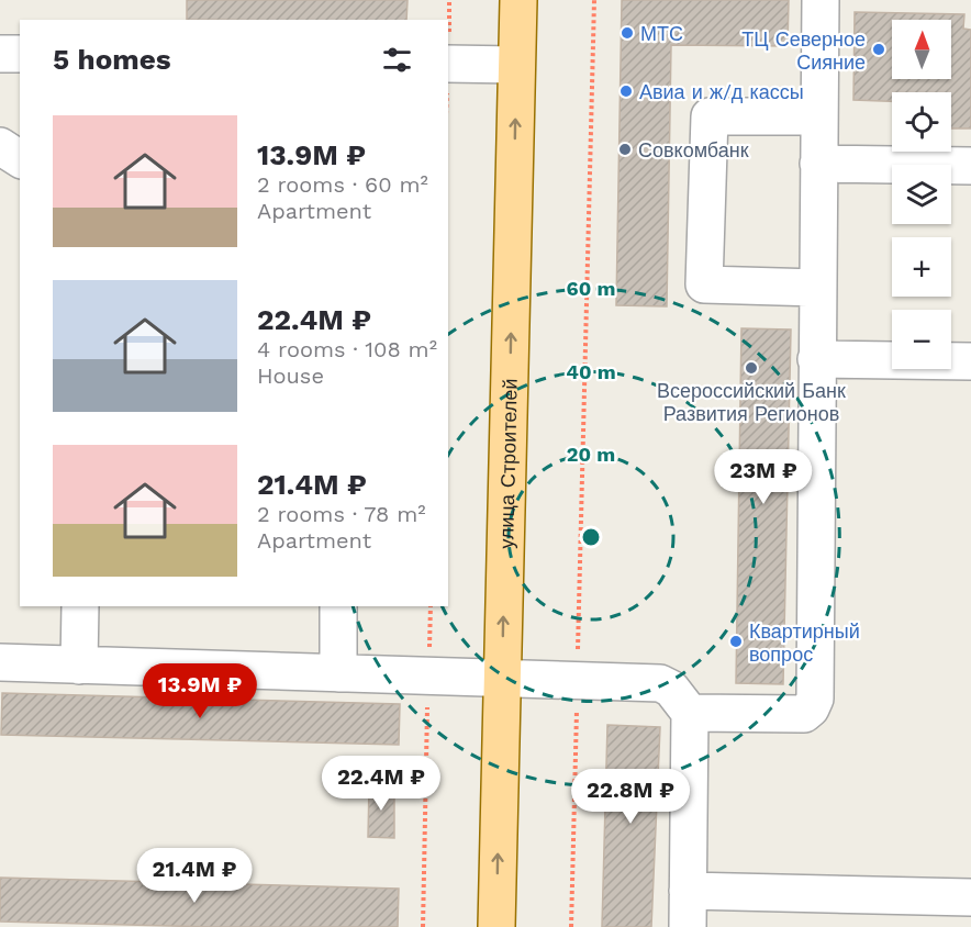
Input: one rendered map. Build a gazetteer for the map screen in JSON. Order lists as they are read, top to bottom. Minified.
{"streets":{"main road":["улица Строителей"]},"one_way":["улица Строителей"],"places":["МТС","ТЦ Северное Сияние","Авиа и ж/д кассы","Совкомбанк","Всероссийский Банк Развития Регионов","Квартирный вопрос"],"north":"top","page":{"map_buttons":["+","−"],"heading":"5 homes","list":[{"name":"13.9M ₽","note":"2 rooms · 60 m² · Apartment"},{"name":"22.4M ₽","note":"4 rooms · 108 m² · House"},{"name":"21.4M ₽","note":"2 rooms · 78 m² · Apartment"}],"price":["23M ₽","13.9M ₽","22.4M ₽","22.8M ₽","21.4M ₽"]},"rings":["60 m","40 m","20 m"]}
